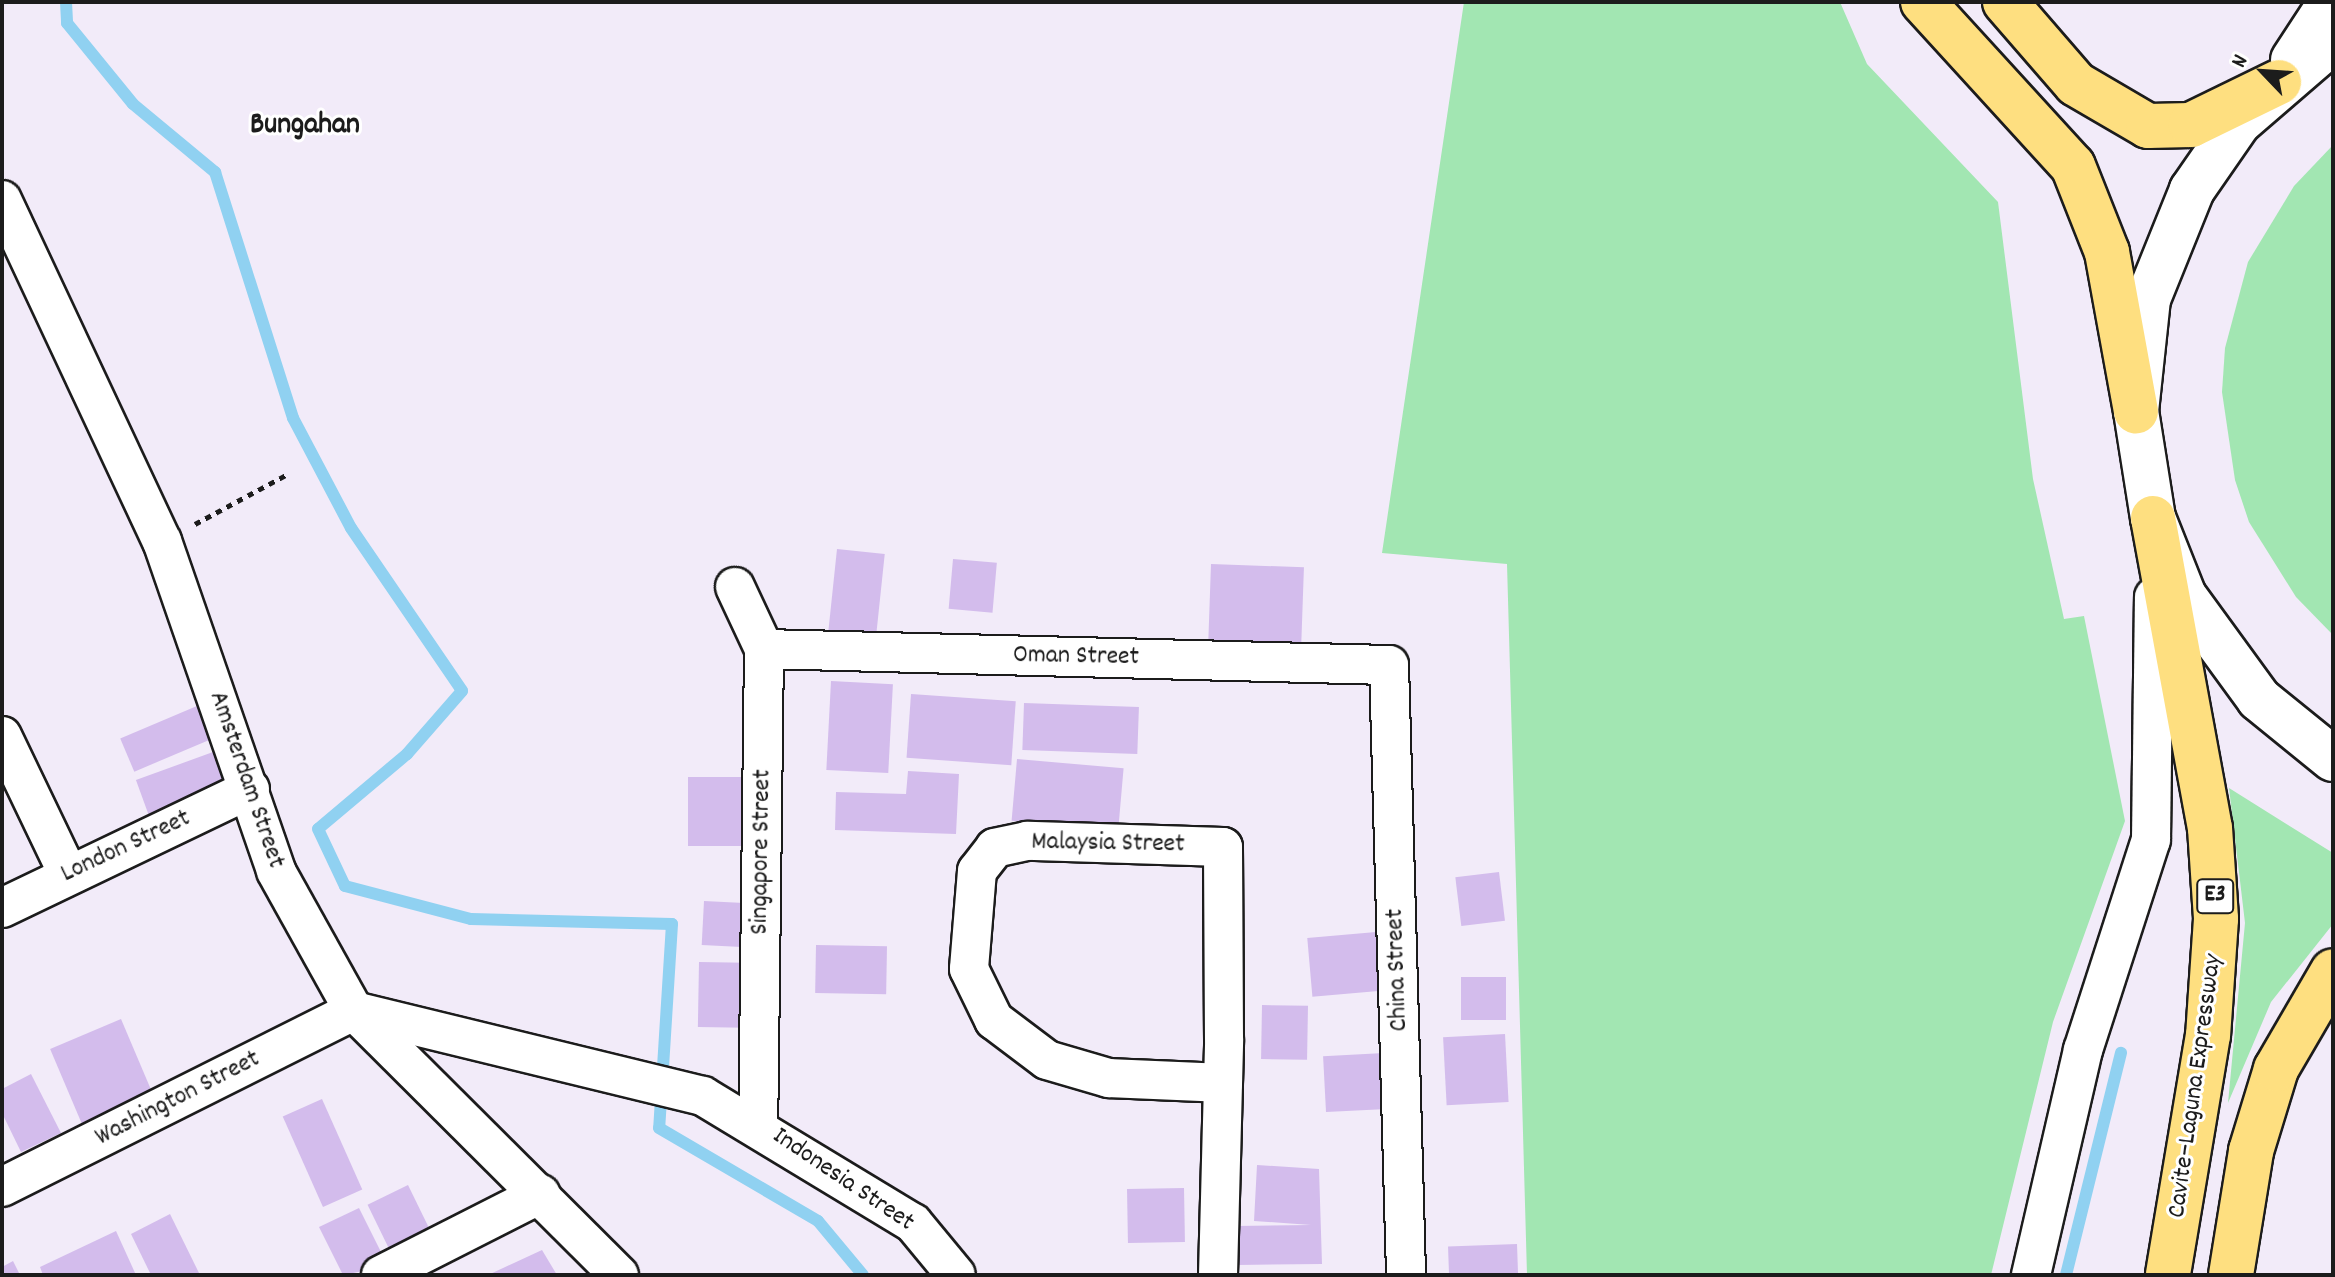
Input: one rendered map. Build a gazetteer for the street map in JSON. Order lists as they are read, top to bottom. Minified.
{"streets":{"highway":["E3","Cavite–Laguna Expressway"],"street":["Oman Street","Amsterdam Street","Malaysia Street","London Street","Singapore Street","China Street","Washington Street","Indonesia Street"]},"crossings":[["Oman Street","Singapore Street"],["Oman Street","China Street"],["Amsterdam Street","London Street"],["Amsterdam Street","Washington Street"],["Amsterdam Street","Indonesia Street"],["Singapore Street","Indonesia Street"],["Washington Street","Indonesia Street"]],"districts":["Bungahan"],"north":"top left"}
